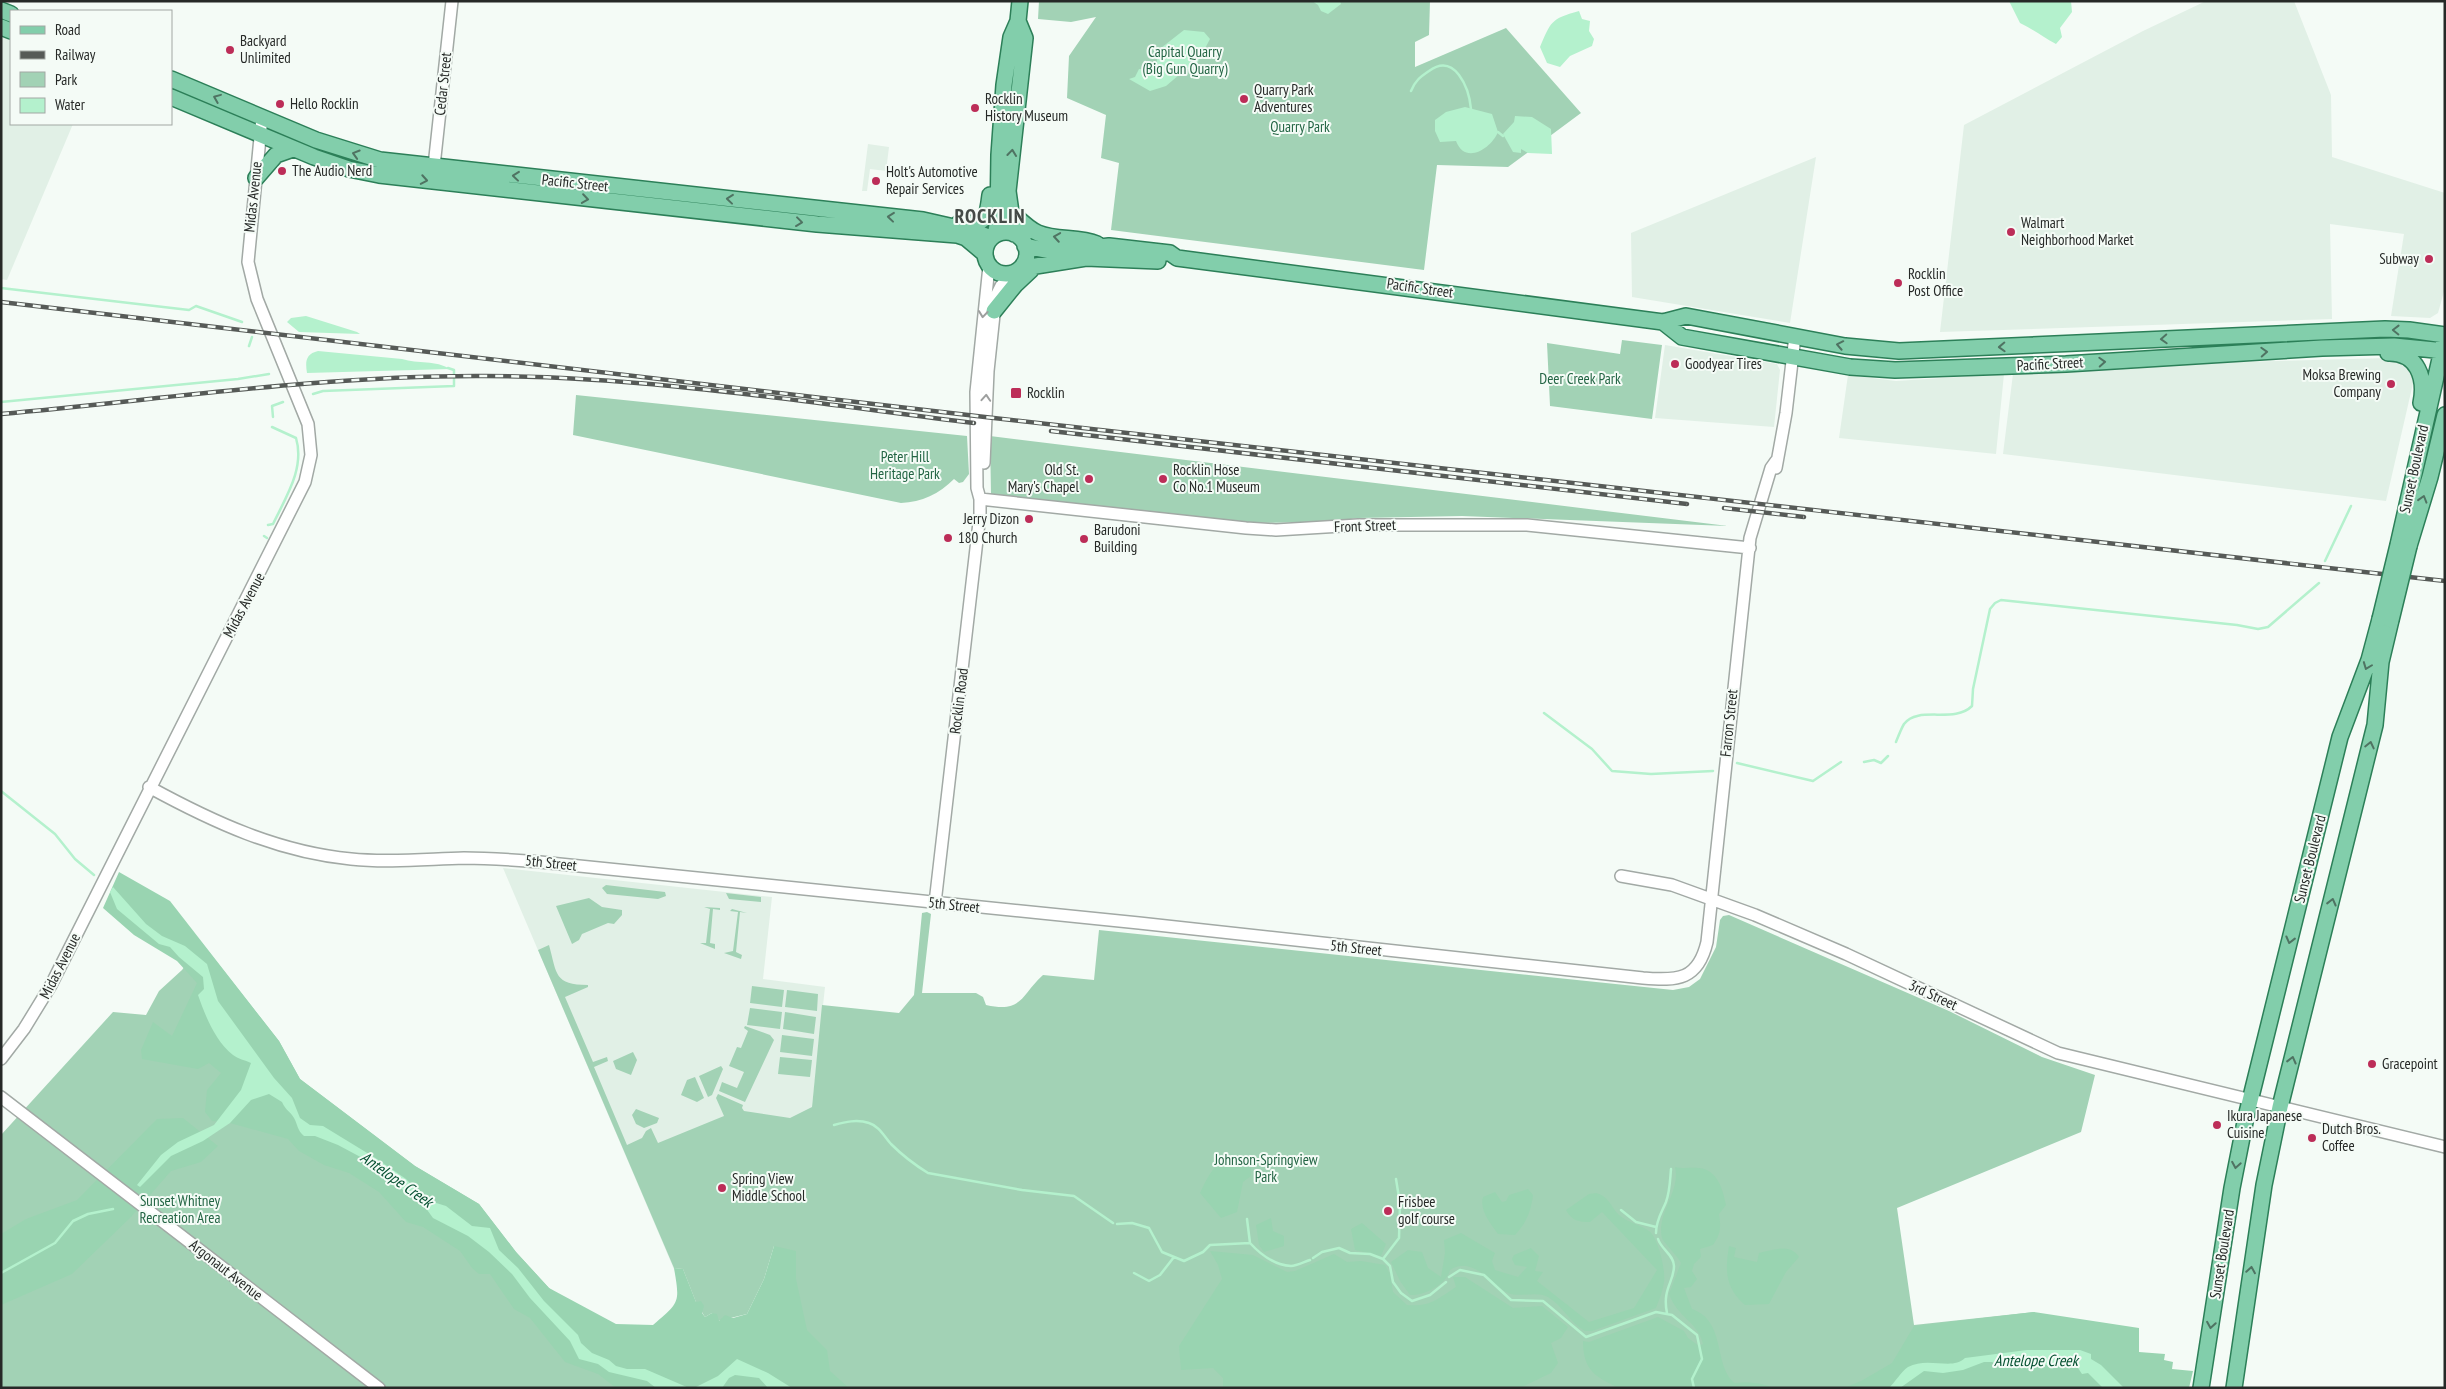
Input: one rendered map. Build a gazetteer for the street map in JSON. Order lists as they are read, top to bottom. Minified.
{"streets":{"main road":["Pacific Street","Sunset Boulevard"],"street":["Cedar Street","Midas Avenue","Front Street","Rocklin Road","Farron Street","5th Street","3rd Street","Argonaut Avenue"]},"crossings":[["Cedar Street","Pacific Street"],["Pacific Street","Midas Avenue"],["Pacific Street","Sunset Boulevard"],["Pacific Street","Rocklin Road"],["Pacific Street","Farron Street"],["Midas Avenue","5th Street"],["Sunset Boulevard","3rd Street"],["Front Street","Rocklin Road"],["Front Street","Farron Street"],["Rocklin Road","5th Street"],["Farron Street","5th Street"],["Farron Street","3rd Street"],["5th Street","3rd Street"]],"districts":["ROCKLIN"],"water":["Antelope Creek"],"parks":["Capital Quarry (Big Gun Quarry)","Quarry Park","Deer Creek Park","Peter Hill Heritage Park","Johnson-Springview Park","Sunset Whitney Recreation Area"],"places":{"other":["Backyard Unlimited","Quarry Park Adventures","Hello Rocklin","Rocklin History Museum","The Audio Nerd","Holt's Automotive Repair Services","Walmart Neighborhood Market","Subway","Rocklin Post Office","Goodyear Tires","Moksa Brewing Company","Old St. Mary's Chapel","Rocklin Hose Co No.1 Museum","Jerry Dizon","180 Church","Barudoni Building","Gracepoint","Ikura Japanese Cuisine","Dutch Bros. Coffee","Spring View Middle School","Frisbee golf course"],"transit":["Rocklin"]},"legend":["Road","Railway","Park","Water"]}
